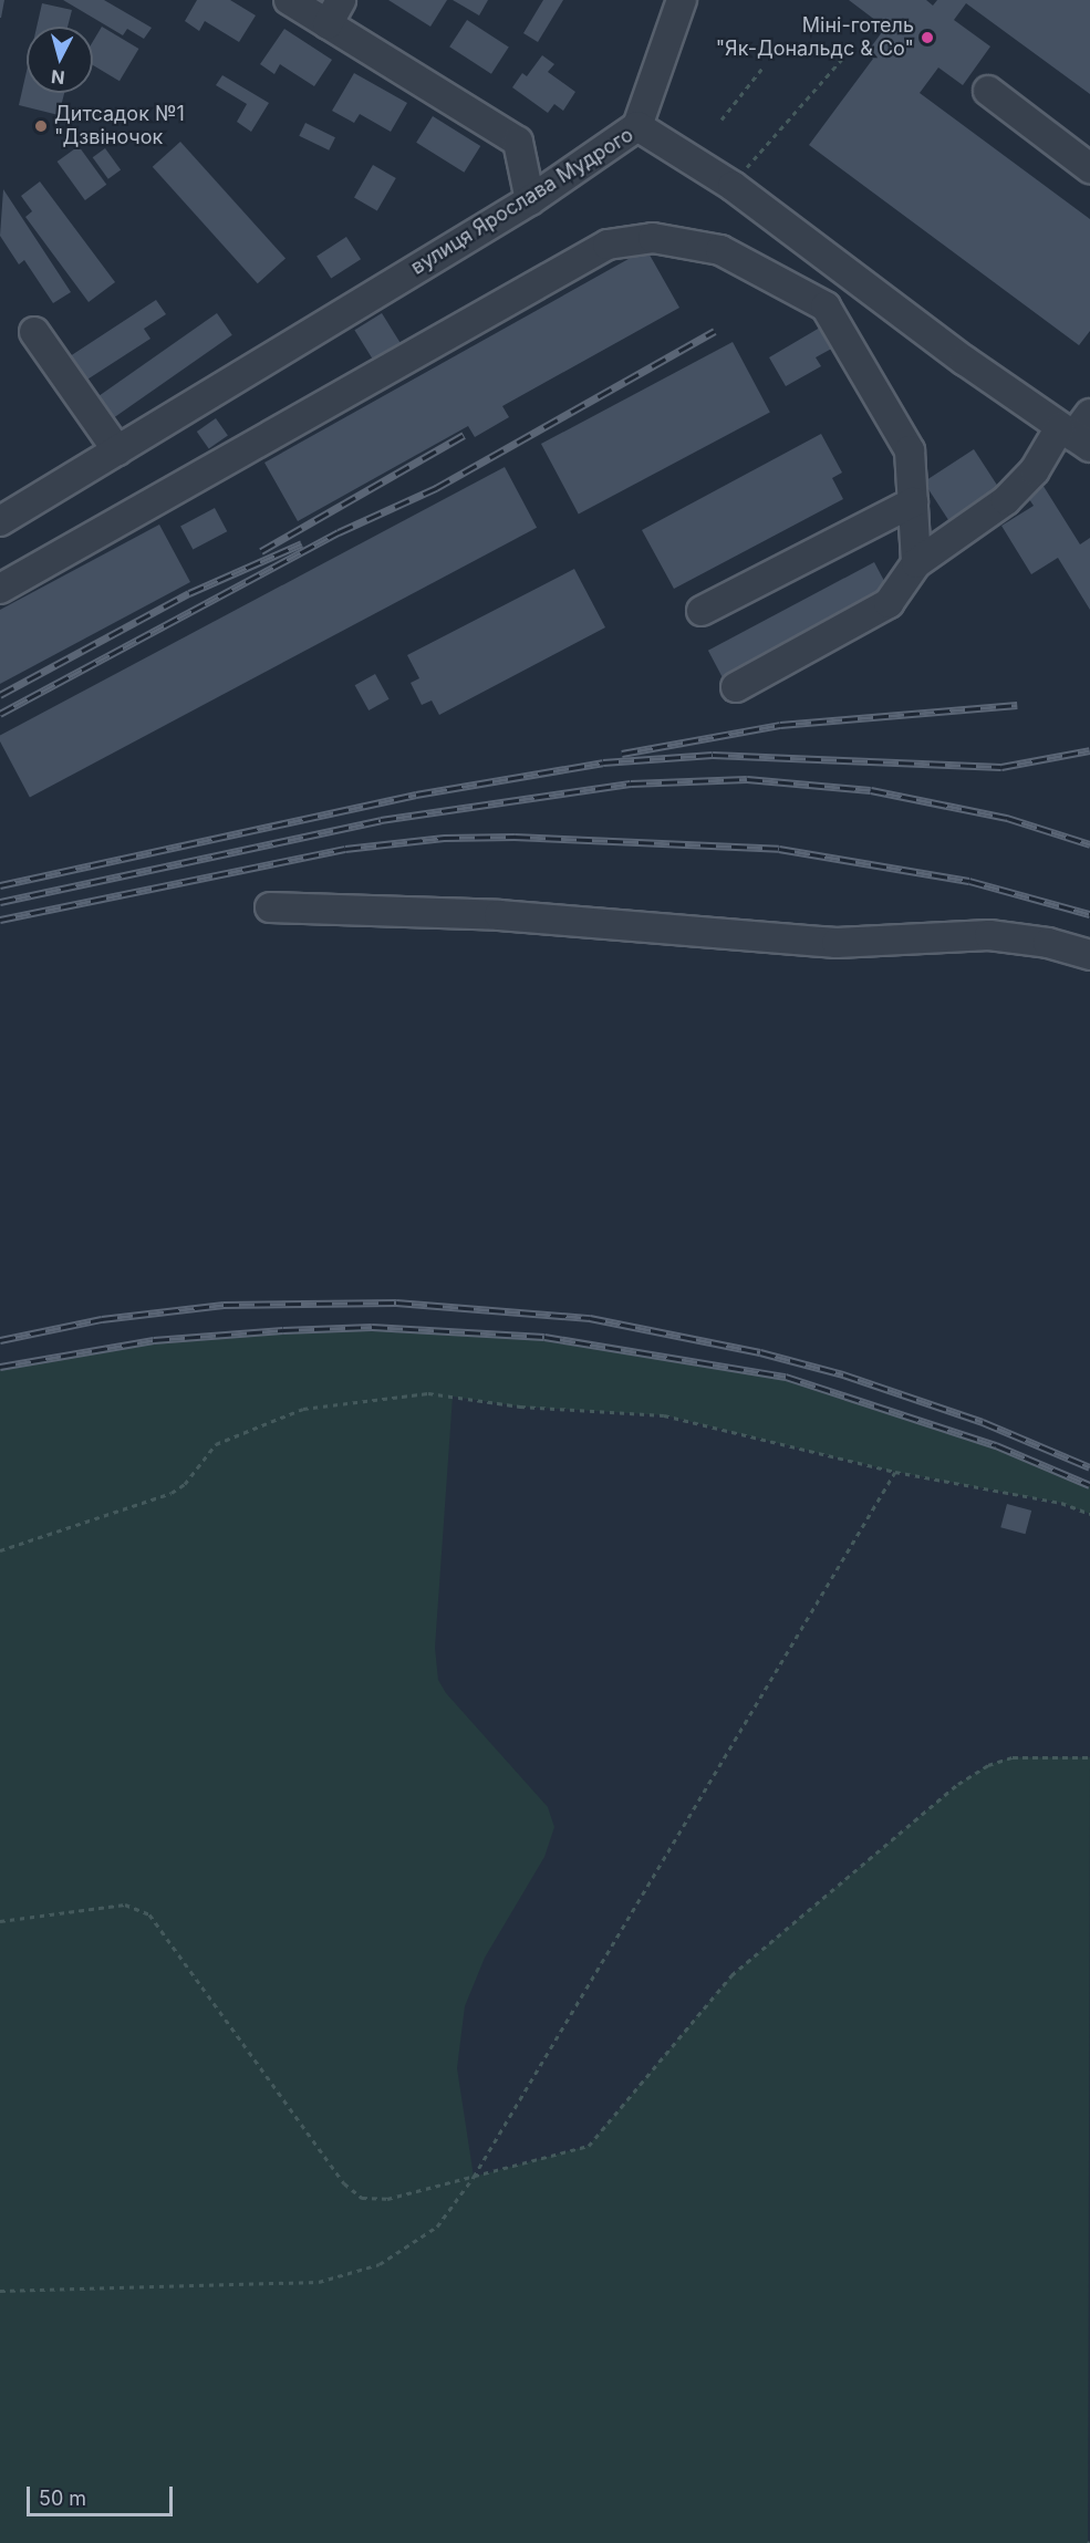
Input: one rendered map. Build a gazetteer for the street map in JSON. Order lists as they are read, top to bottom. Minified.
{"streets":{"street":["вулиця Ярослава Мудрого"]},"places":["Міні-готель \"Як-Дональдс & Co\"","Дитсадок №1 \"Дзвіночок"],"scale_bar":"50 m","north":"bottom"}
